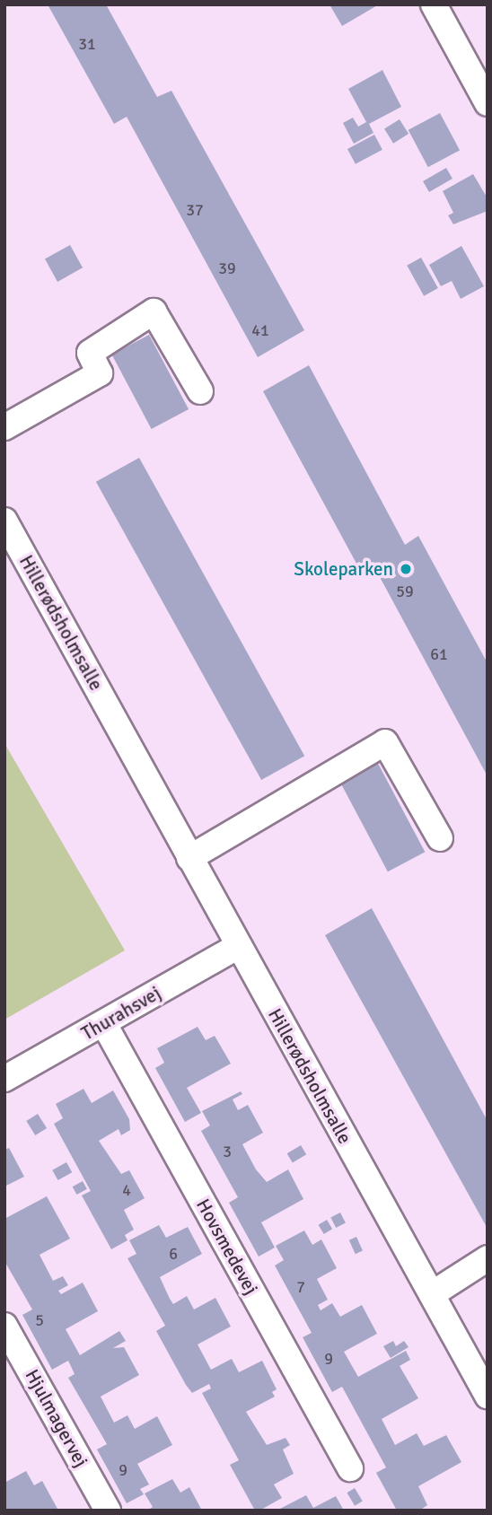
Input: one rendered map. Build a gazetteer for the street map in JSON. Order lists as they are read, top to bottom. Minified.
{"streets":{"street":["Hillerødsholmsalle","Thurahsvej","Hovsmedevej","Hjulmagervej"]},"crossings":[["Hillerødsholmsalle","Thurahsvej"],["Thurahsvej","Hovsmedevej"]],"places":["Skoleparken"],"house_numbers":["31","37","39","41","59","61","3","4","6","7","5","9","9"]}
